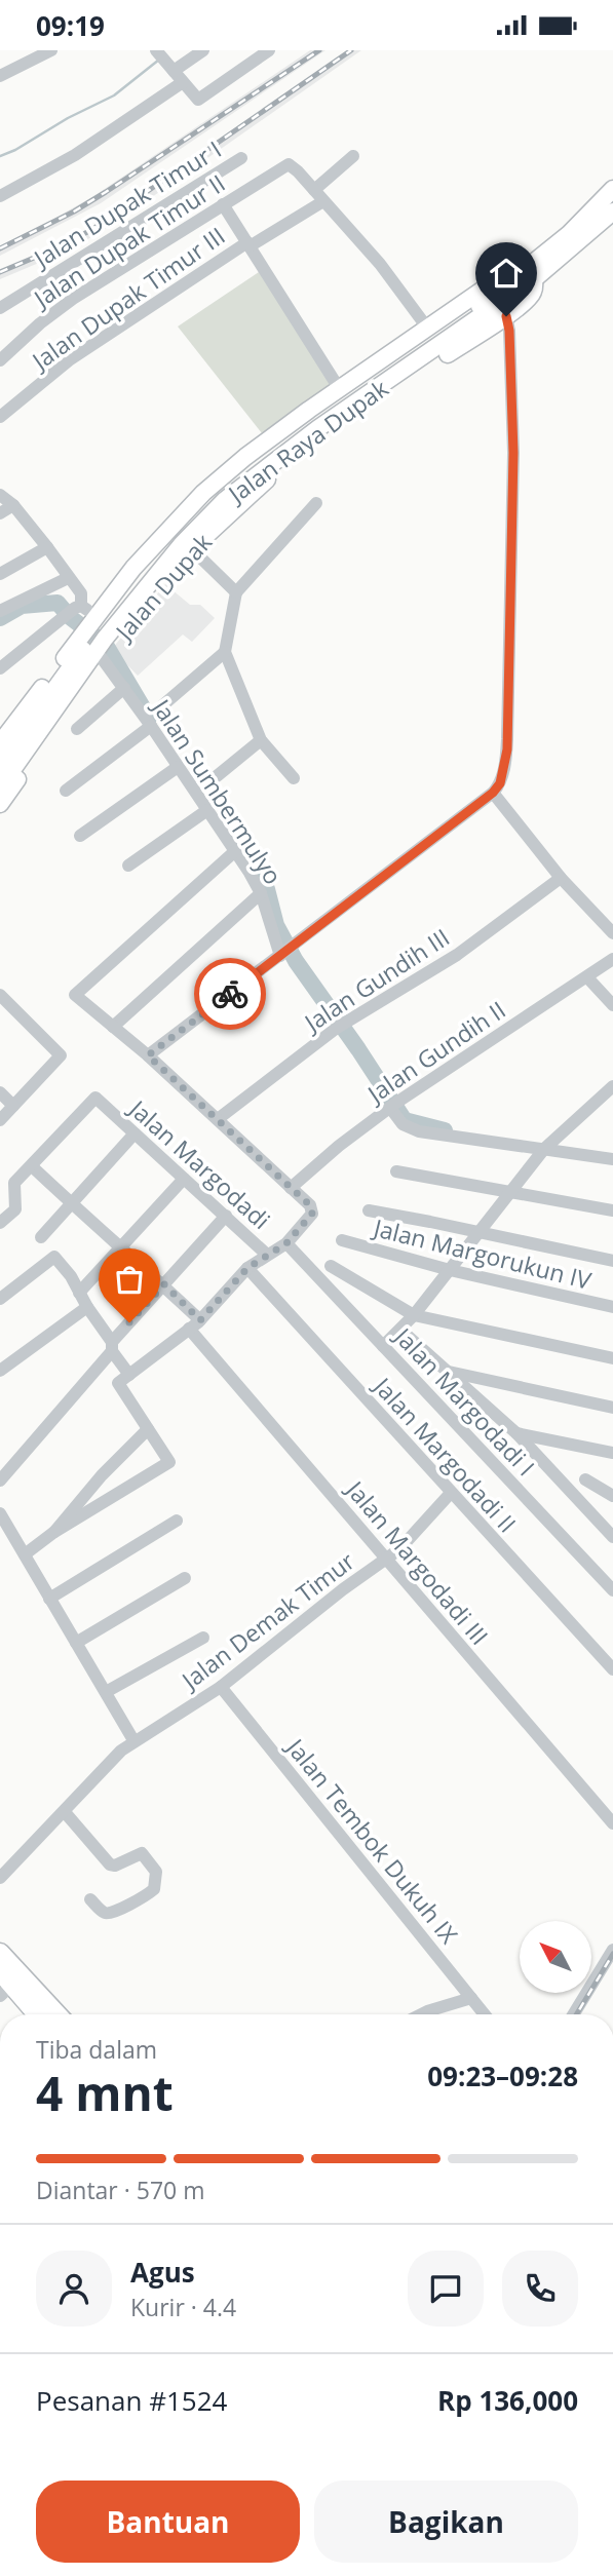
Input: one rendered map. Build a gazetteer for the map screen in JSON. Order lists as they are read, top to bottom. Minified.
{"streets":{"main road":["Jalan Raya Dupak","Jalan Dupak"],"street":["Jalan Dupak Timur I","Jalan Dupak Timur II","Jalan Dupak Timur III","Jalan Sumbermulyo","Jalan Gundih III","Jalan Gundih II","Jalan Margodadi","Jalan Margorukun IV","Jalan Margodadi I","Jalan Margodadi II","Jalan Margodadi III","Jalan Demak Timur","Jalan Tembok Dukuh IX"]},"crossings":[["Jalan Raya Dupak","Jalan Dupak"],["Jalan Raya Dupak","Jalan Sumbermulyo"],["Jalan Dupak","Jalan Sumbermulyo"],["Jalan Margodadi II","Jalan Demak Timur"],["Jalan Margodadi III","Jalan Demak Timur"],["Jalan Demak Timur","Jalan Tembok Dukuh IX"]],"north":"top left","page":{"status":"09:19","heading":["4 mnt","Tiba dalam","09:23–09:28"],"panel":["Agus","Kurir · 4.4","Pesanan #1524","Rp 136,000"],"bar":"Diantar · 570 m","buttons":["Bantuan","Bagikan"]}}
